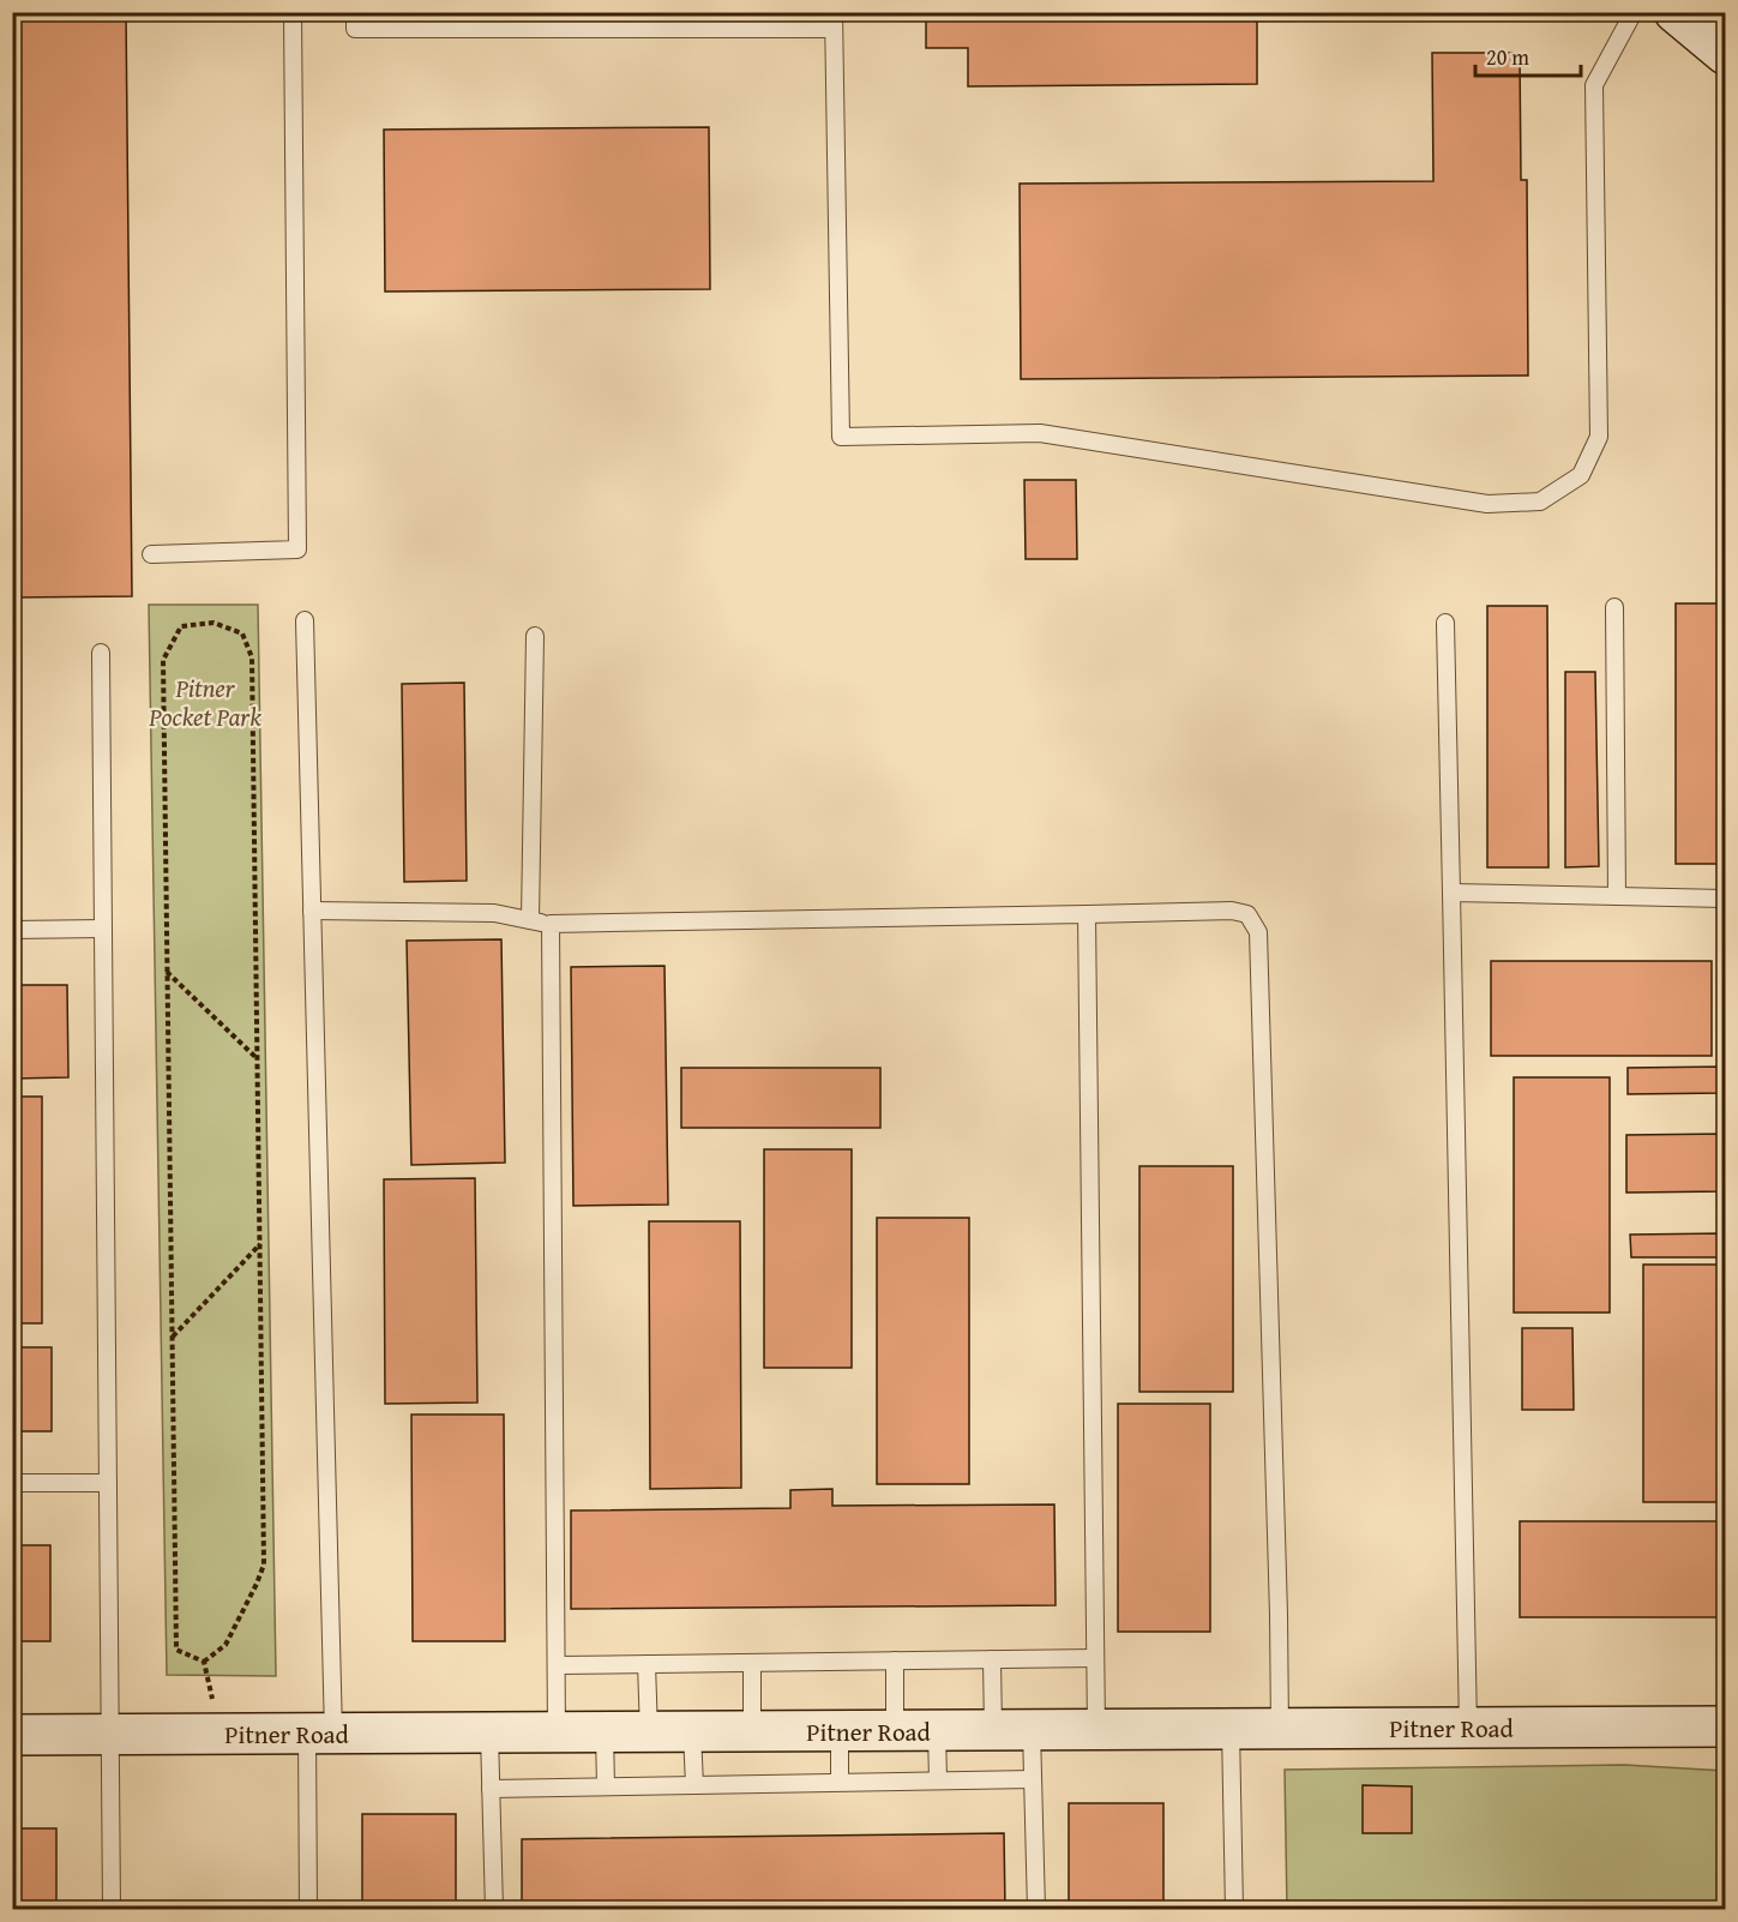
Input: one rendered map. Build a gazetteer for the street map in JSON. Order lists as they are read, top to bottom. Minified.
{"streets":{"street":["Pitner Road"]},"parks":["Pitner Pocket Park"],"scale_bar":"20 m"}
